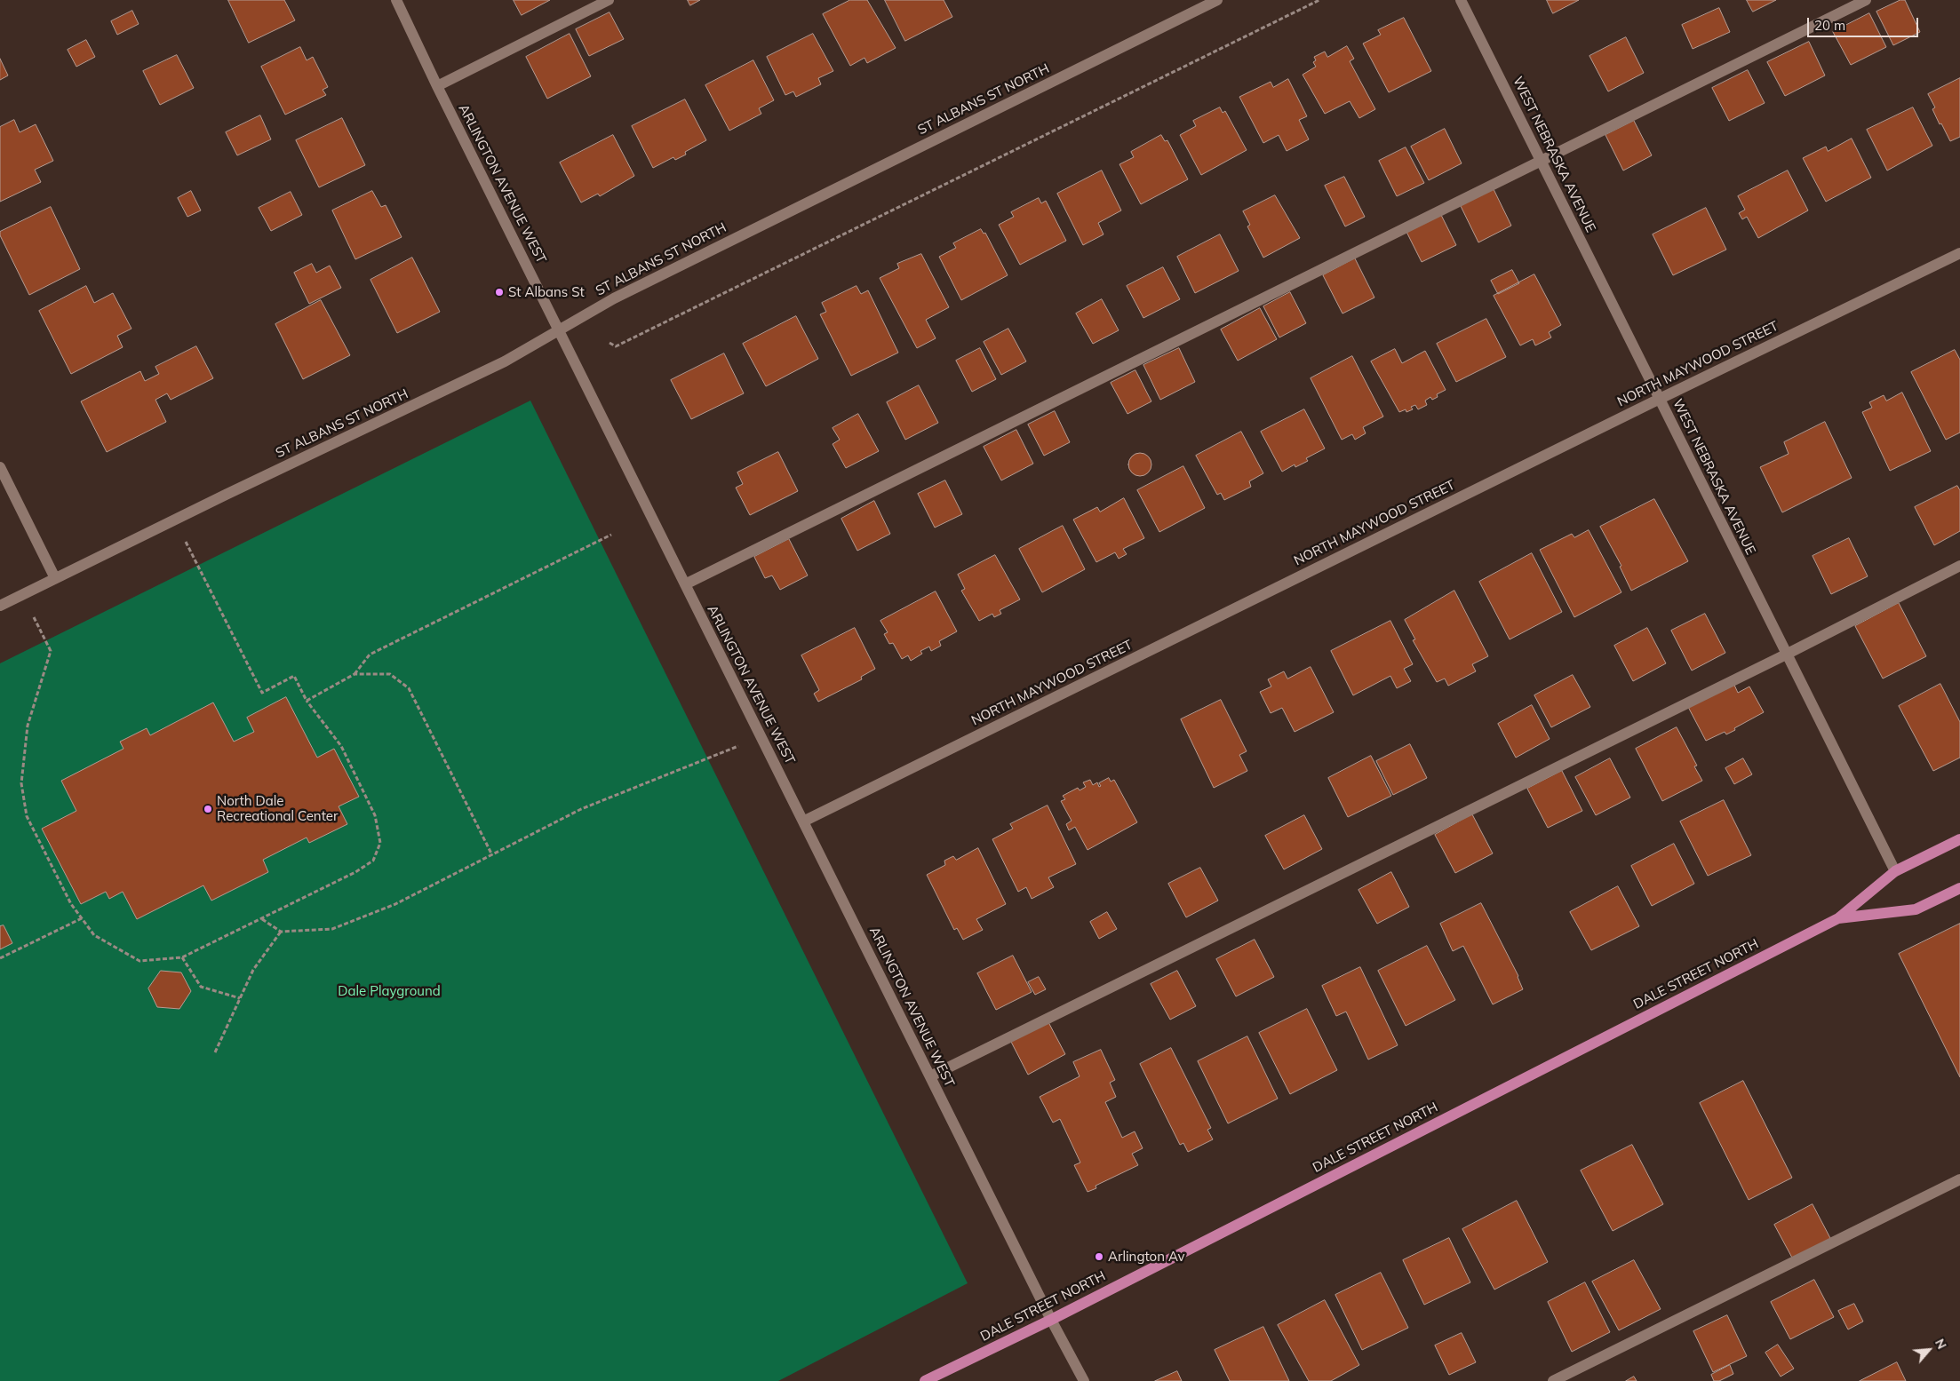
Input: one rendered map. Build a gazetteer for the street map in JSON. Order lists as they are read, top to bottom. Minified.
{"streets":{"main road":["DALE STREET NORTH"],"street":["ST ALBANS ST NORTH","WEST NEBRASKA AVENUE","ARLINGTON AVENUE WEST","NORTH MAYWOOD STREET"]},"crossings":[["ST ALBANS ST NORTH","ARLINGTON AVENUE WEST"],["WEST NEBRASKA AVENUE","NORTH MAYWOOD STREET"],["WEST NEBRASKA AVENUE","DALE STREET NORTH"],["ARLINGTON AVENUE WEST","NORTH MAYWOOD STREET"],["ARLINGTON AVENUE WEST","DALE STREET NORTH"]],"parks":["Dale Playground"],"places":["St Albans St","North Dale Recreational Center","Arlington Av"],"scale_bar":"20 m","north":"top right"}
